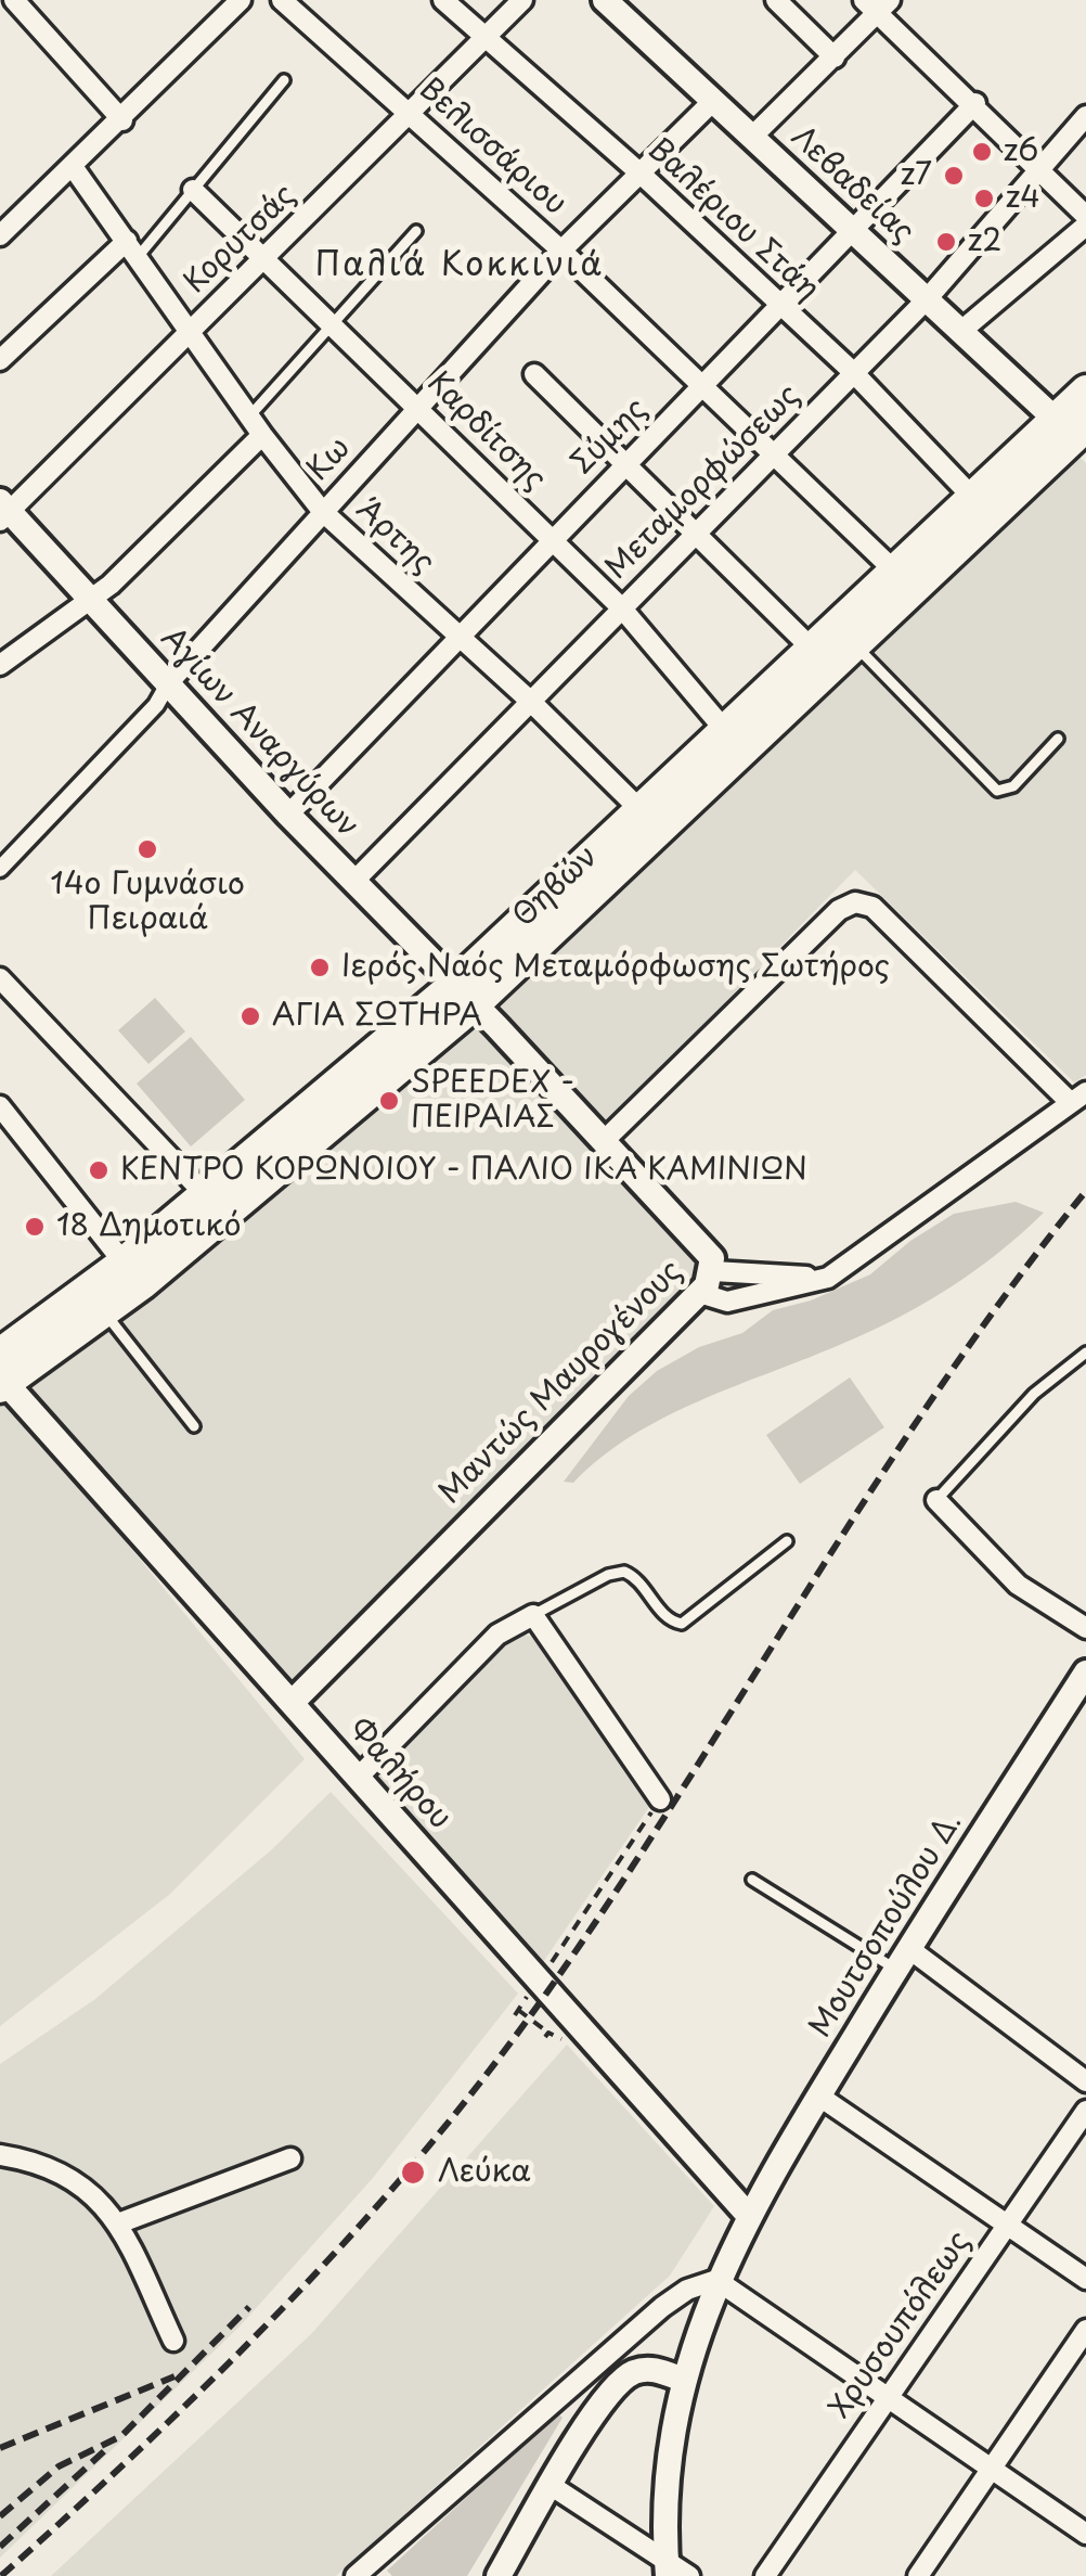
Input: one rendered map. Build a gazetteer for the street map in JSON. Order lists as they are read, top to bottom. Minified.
{"streets":{"main road":["Θηβών"],"street":["Βελισσάριου","Λεβαδείας","Βαλέριου Στάη","Κορυτσάς","Καρδίτσης","Σύμης","Κω","Μεταμορφώσεως","Άρτης","Αγίων Αναργύρων","Μαντώς Μαυρογένους","Φαλήρου","Μουτσοπούλου Δ.","Χρυσουπόλεως"]},"crossings":[["Βελισσάριου","Κορυτσάς"],["Βελισσάριου","Σύμης"],["Βελισσάριου","Κω"],["Βελισσάριου","Μεταμορφώσεως"],["Βελισσάριου","Θηβών"],["Λεβαδείας","Σύμης"],["Λεβαδείας","Κω"],["Λεβαδείας","Μεταμορφώσεως"],["Λεβαδείας","Θηβών"],["Βαλέριου Στάη","Κορυτσάς"],["Βαλέριου Στάη","Σύμης"],["Βαλέριου Στάη","Κω"],["Βαλέριου Στάη","Μεταμορφώσεως"],["Βαλέριου Στάη","Θηβών"],["Κορυτσάς","Καρδίτσης"],["Κορυτσάς","Άρτης"],["Κορυτσάς","Αγίων Αναργύρων"],["Καρδίτσης","Σύμης"],["Καρδίτσης","Κω"],["Καρδίτσης","Μεταμορφώσεως"],["Καρδίτσης","Θηβών"],["Σύμης","Άρτης"],["Σύμης","Αγίων Αναργύρων"],["Κω","Άρτης"],["Κω","Αγίων Αναργύρων"],["Μεταμορφώσεως","Άρτης"],["Μεταμορφώσεως","Αγίων Αναργύρων"],["Άρτης","Θηβών"],["Αγίων Αναργύρων","Θηβών"],["Αγίων Αναργύρων","Μαντώς Μαυρογένους"],["Θηβών","Μαντώς Μαυρογένους"],["Θηβών","Φαλήρου"],["Μαντώς Μαυρογένους","Φαλήρου"],["Φαλήρου","Μουτσοπούλου Δ."]],"districts":["Παλιά Κοκκινιά"],"places":["z6","z7","z4","z2","14ο Γυμνάσιο Πειραιά","Ιερός Ναός Μεταμόρφωσης Σωτήρος","ΑΓΙΑ ΣΩΤΗΡΑ","SPEEDEX - ΠΕΙΡΑΙΑΣ","ΚΕΝΤΡΟ ΚΟΡΩΝΟΙΟΥ - ΠΑΛΙΟ ΙΚΑ ΚΑΜΙΝΙΩΝ","18 Δημοτικό","Λεύκα"]}
